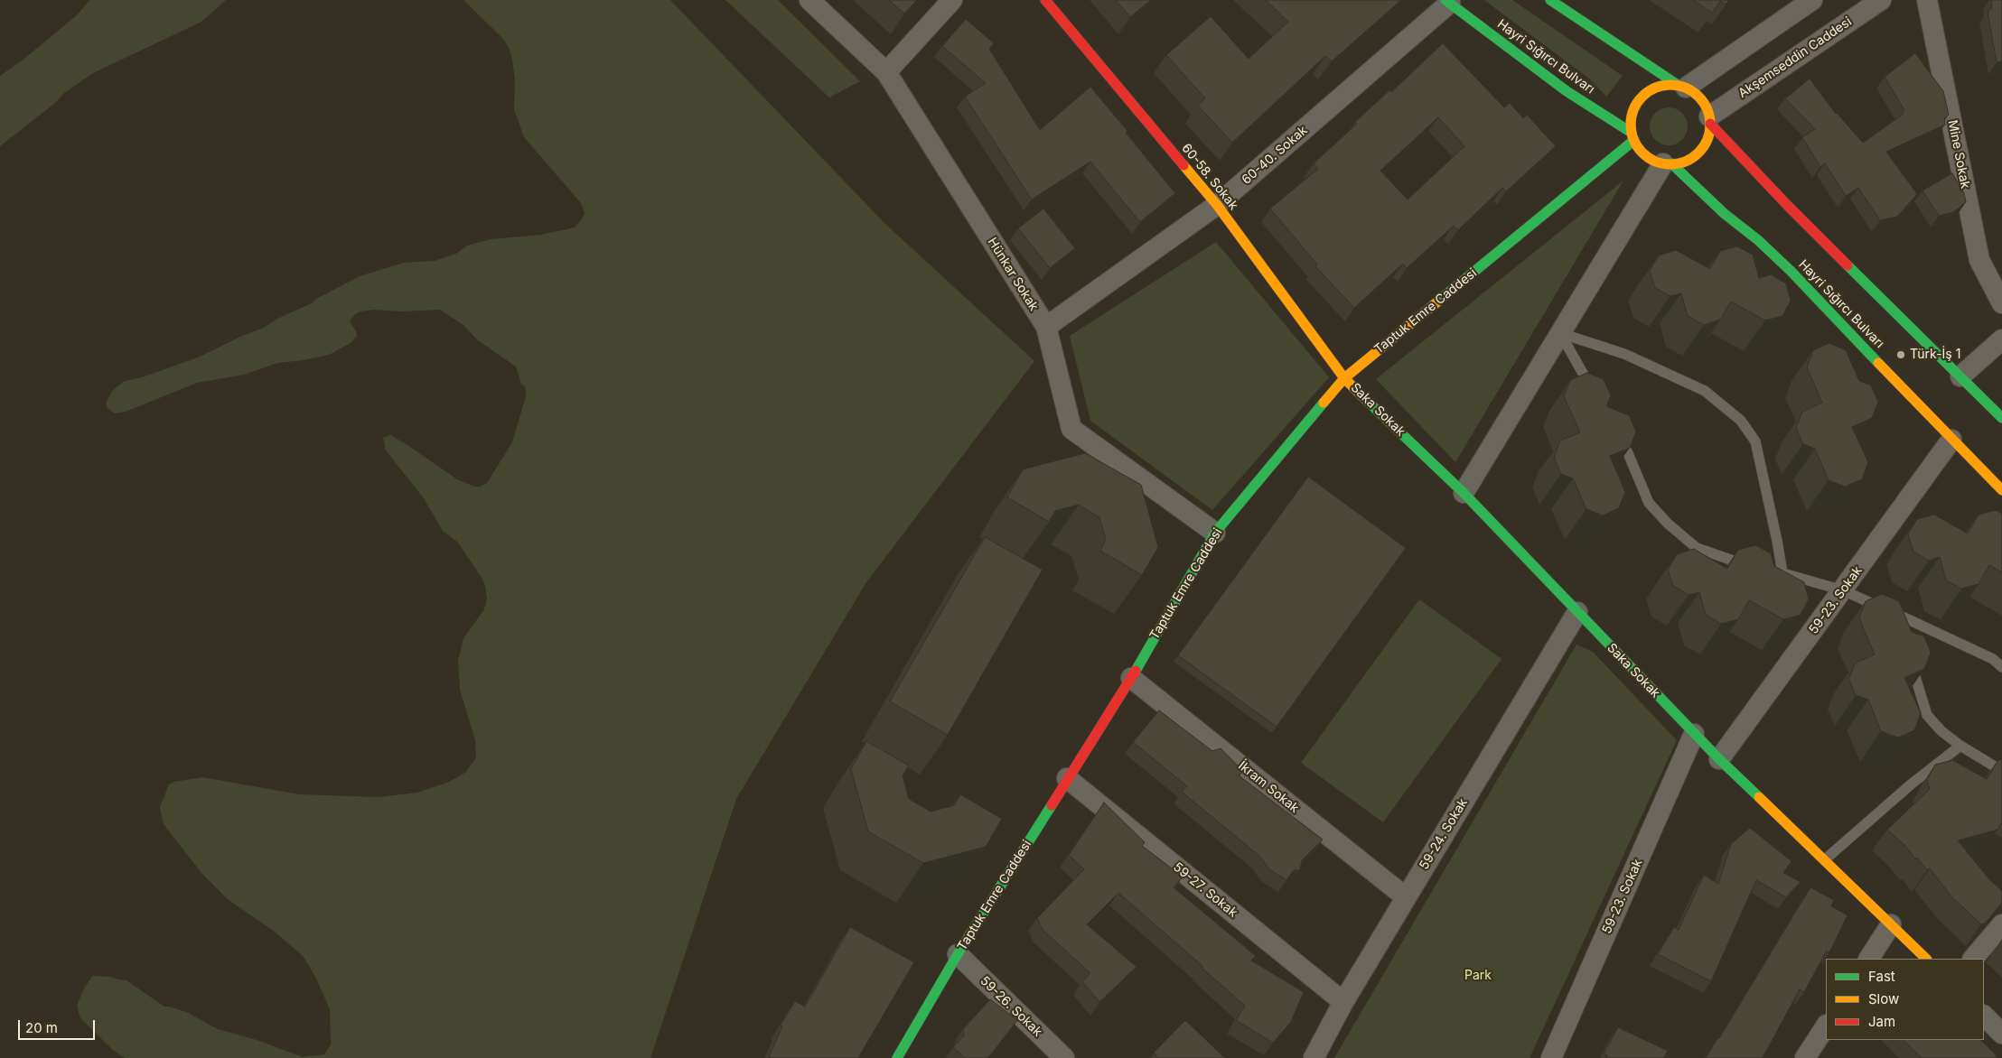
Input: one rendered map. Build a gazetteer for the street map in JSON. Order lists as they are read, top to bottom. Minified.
{"streets":{"street":["Hayri Sığırcı Bulvarı","Akşemseddin Caddesi","Mine Sokak","60-40. Sokak","60-58. Sokak","Hünkar Sokak","Taptuk Emre Caddesi","Saka Sokak","59-23. Sokak","İkram Sokak","59-24. Sokak","59-27. Sokak","59-26. Sokak"]},"crossings":[["Hayri Sığırcı Bulvarı","Akşemseddin Caddesi"],["Hayri Sığırcı Bulvarı","60-40. Sokak"],["Hayri Sığırcı Bulvarı","Taptuk Emre Caddesi"],["Hayri Sığırcı Bulvarı","59-23. Sokak"],["Akşemseddin Caddesi","Taptuk Emre Caddesi"],["60-40. Sokak","60-58. Sokak"],["60-40. Sokak","Hünkar Sokak"],["60-58. Sokak","Taptuk Emre Caddesi"],["60-58. Sokak","Saka Sokak"],["Hünkar Sokak","Taptuk Emre Caddesi"],["Taptuk Emre Caddesi","Saka Sokak"],["Taptuk Emre Caddesi","İkram Sokak"],["Taptuk Emre Caddesi","59-27. Sokak"],["Taptuk Emre Caddesi","59-26. Sokak"],["Saka Sokak","59-23. Sokak"],["Saka Sokak","59-24. Sokak"],["İkram Sokak","59-24. Sokak"],["59-24. Sokak","59-27. Sokak"]],"parks":["Park"],"places":["Türk-İş 1"],"legend":["Fast","Slow","Jam"],"scale_bar":"20 m"}
